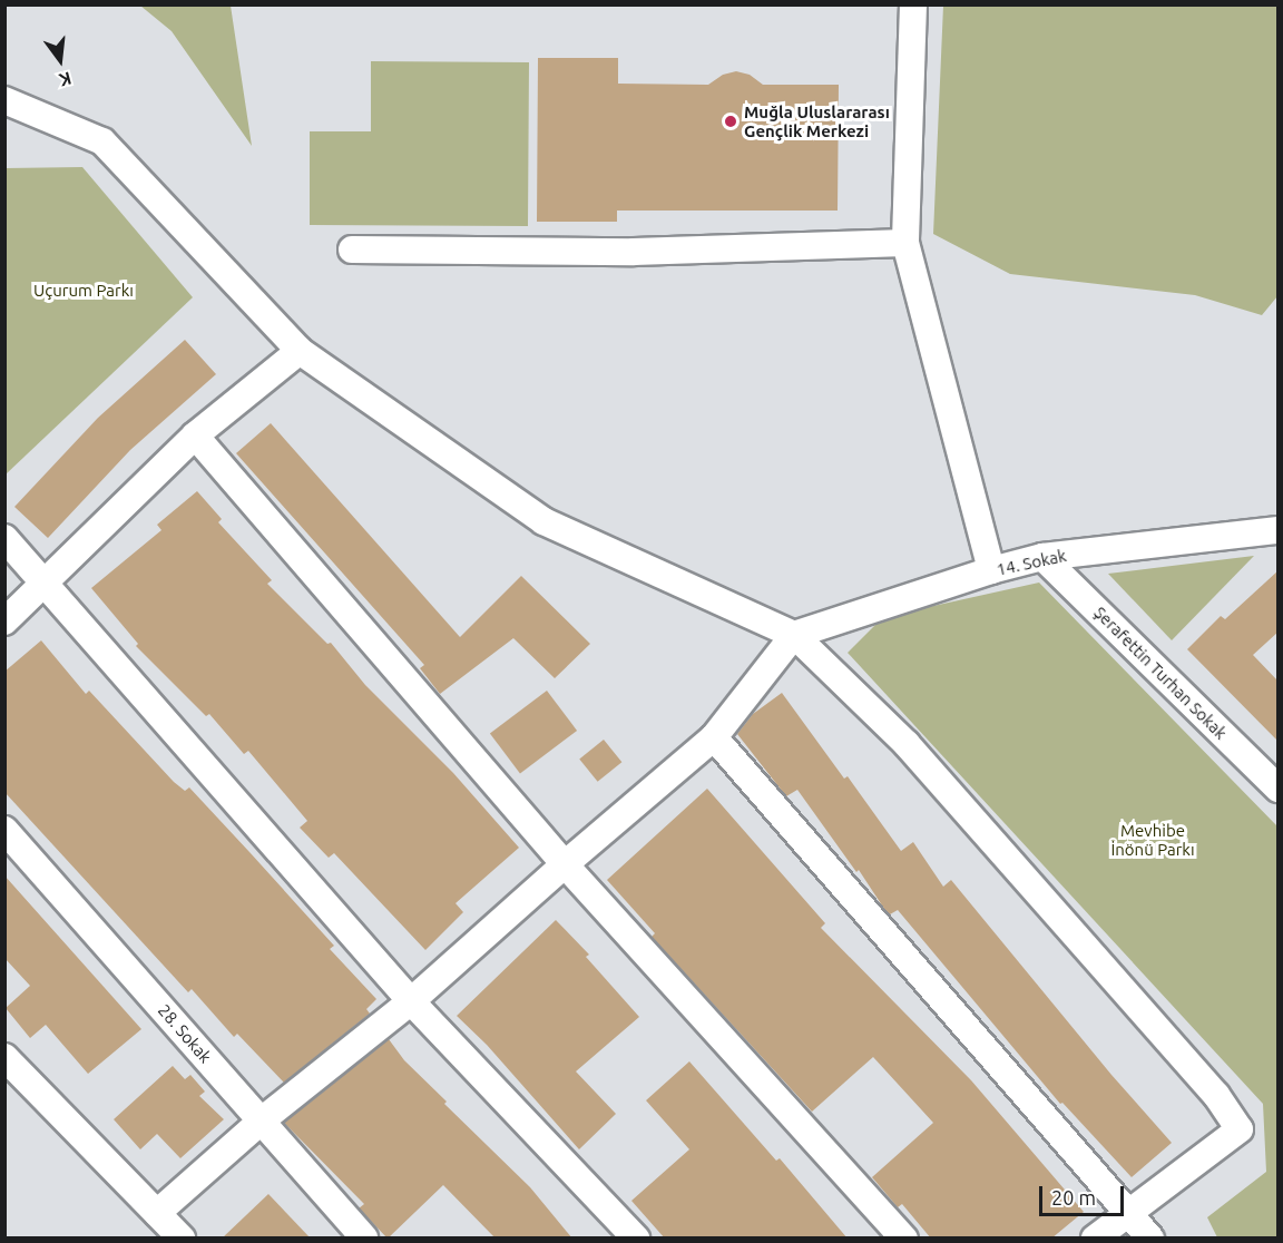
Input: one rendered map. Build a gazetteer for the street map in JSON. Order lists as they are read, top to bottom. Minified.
{"streets":{"street":["14. Sokak","Şerafettin Turhan Sokak","28. Sokak"]},"crossings":[["14. Sokak","Şerafettin Turhan Sokak"]],"parks":["Uçurum Parkı","Mevhibe İnönü Parkı"],"places":["Muğla Uluslararası Gençlik Merkezi"],"scale_bar":"20 m","north":"bottom"}
